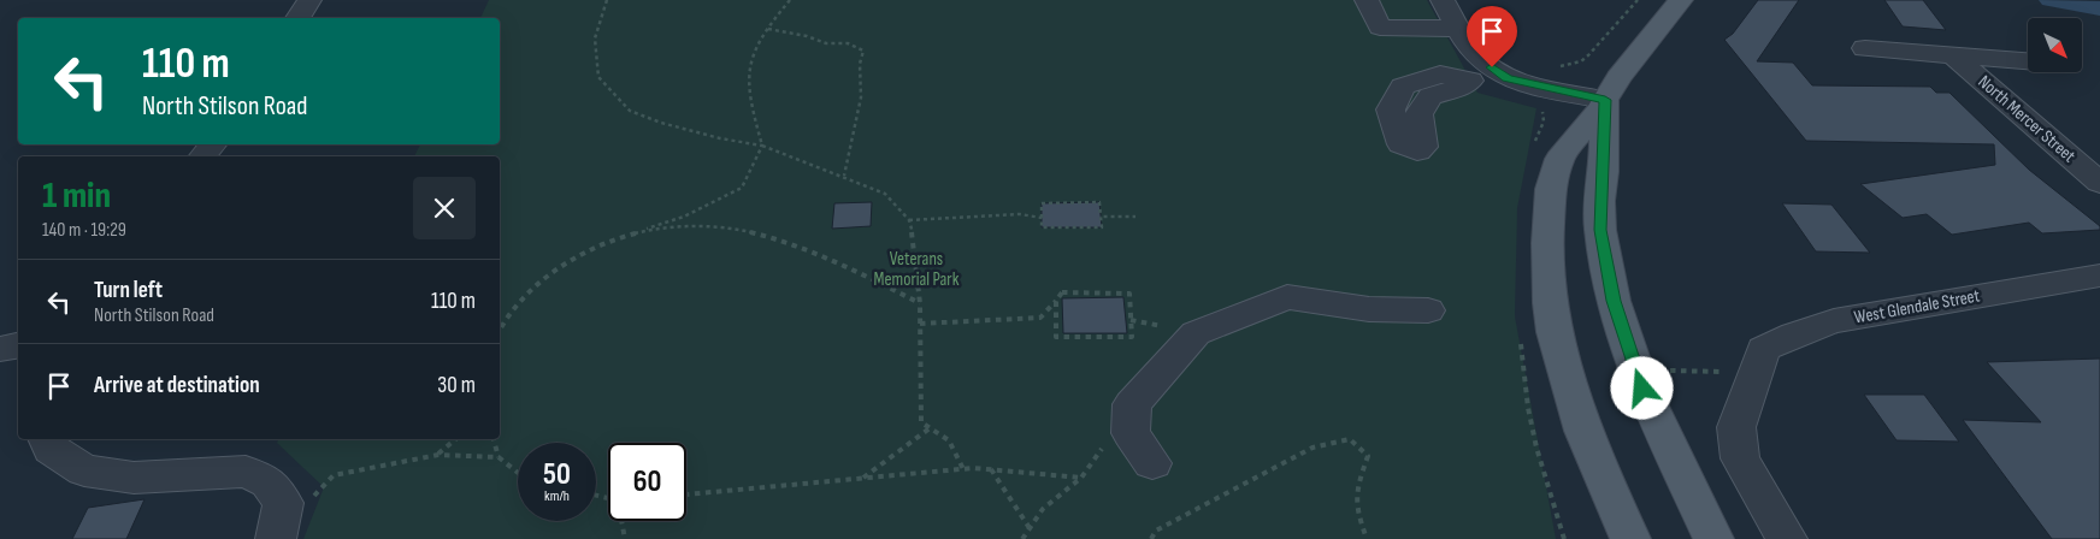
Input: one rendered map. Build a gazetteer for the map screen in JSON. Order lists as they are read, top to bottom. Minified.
{"streets":{"street":["North Mercer Street","West Glendale Street"]},"parks":["Veterans Memorial Park"],"north":"bottom right","page":{"turn":["110 m","North Stilson Road"],"heading":["1 min","140 m · 19:29"],"list":[{"name":"Turn left","note":"North Stilson Road","value":"110 m"},{"name":"Arrive at destination","value":"30 m"}],"speed":"50 km/h","limit":"60"}}
